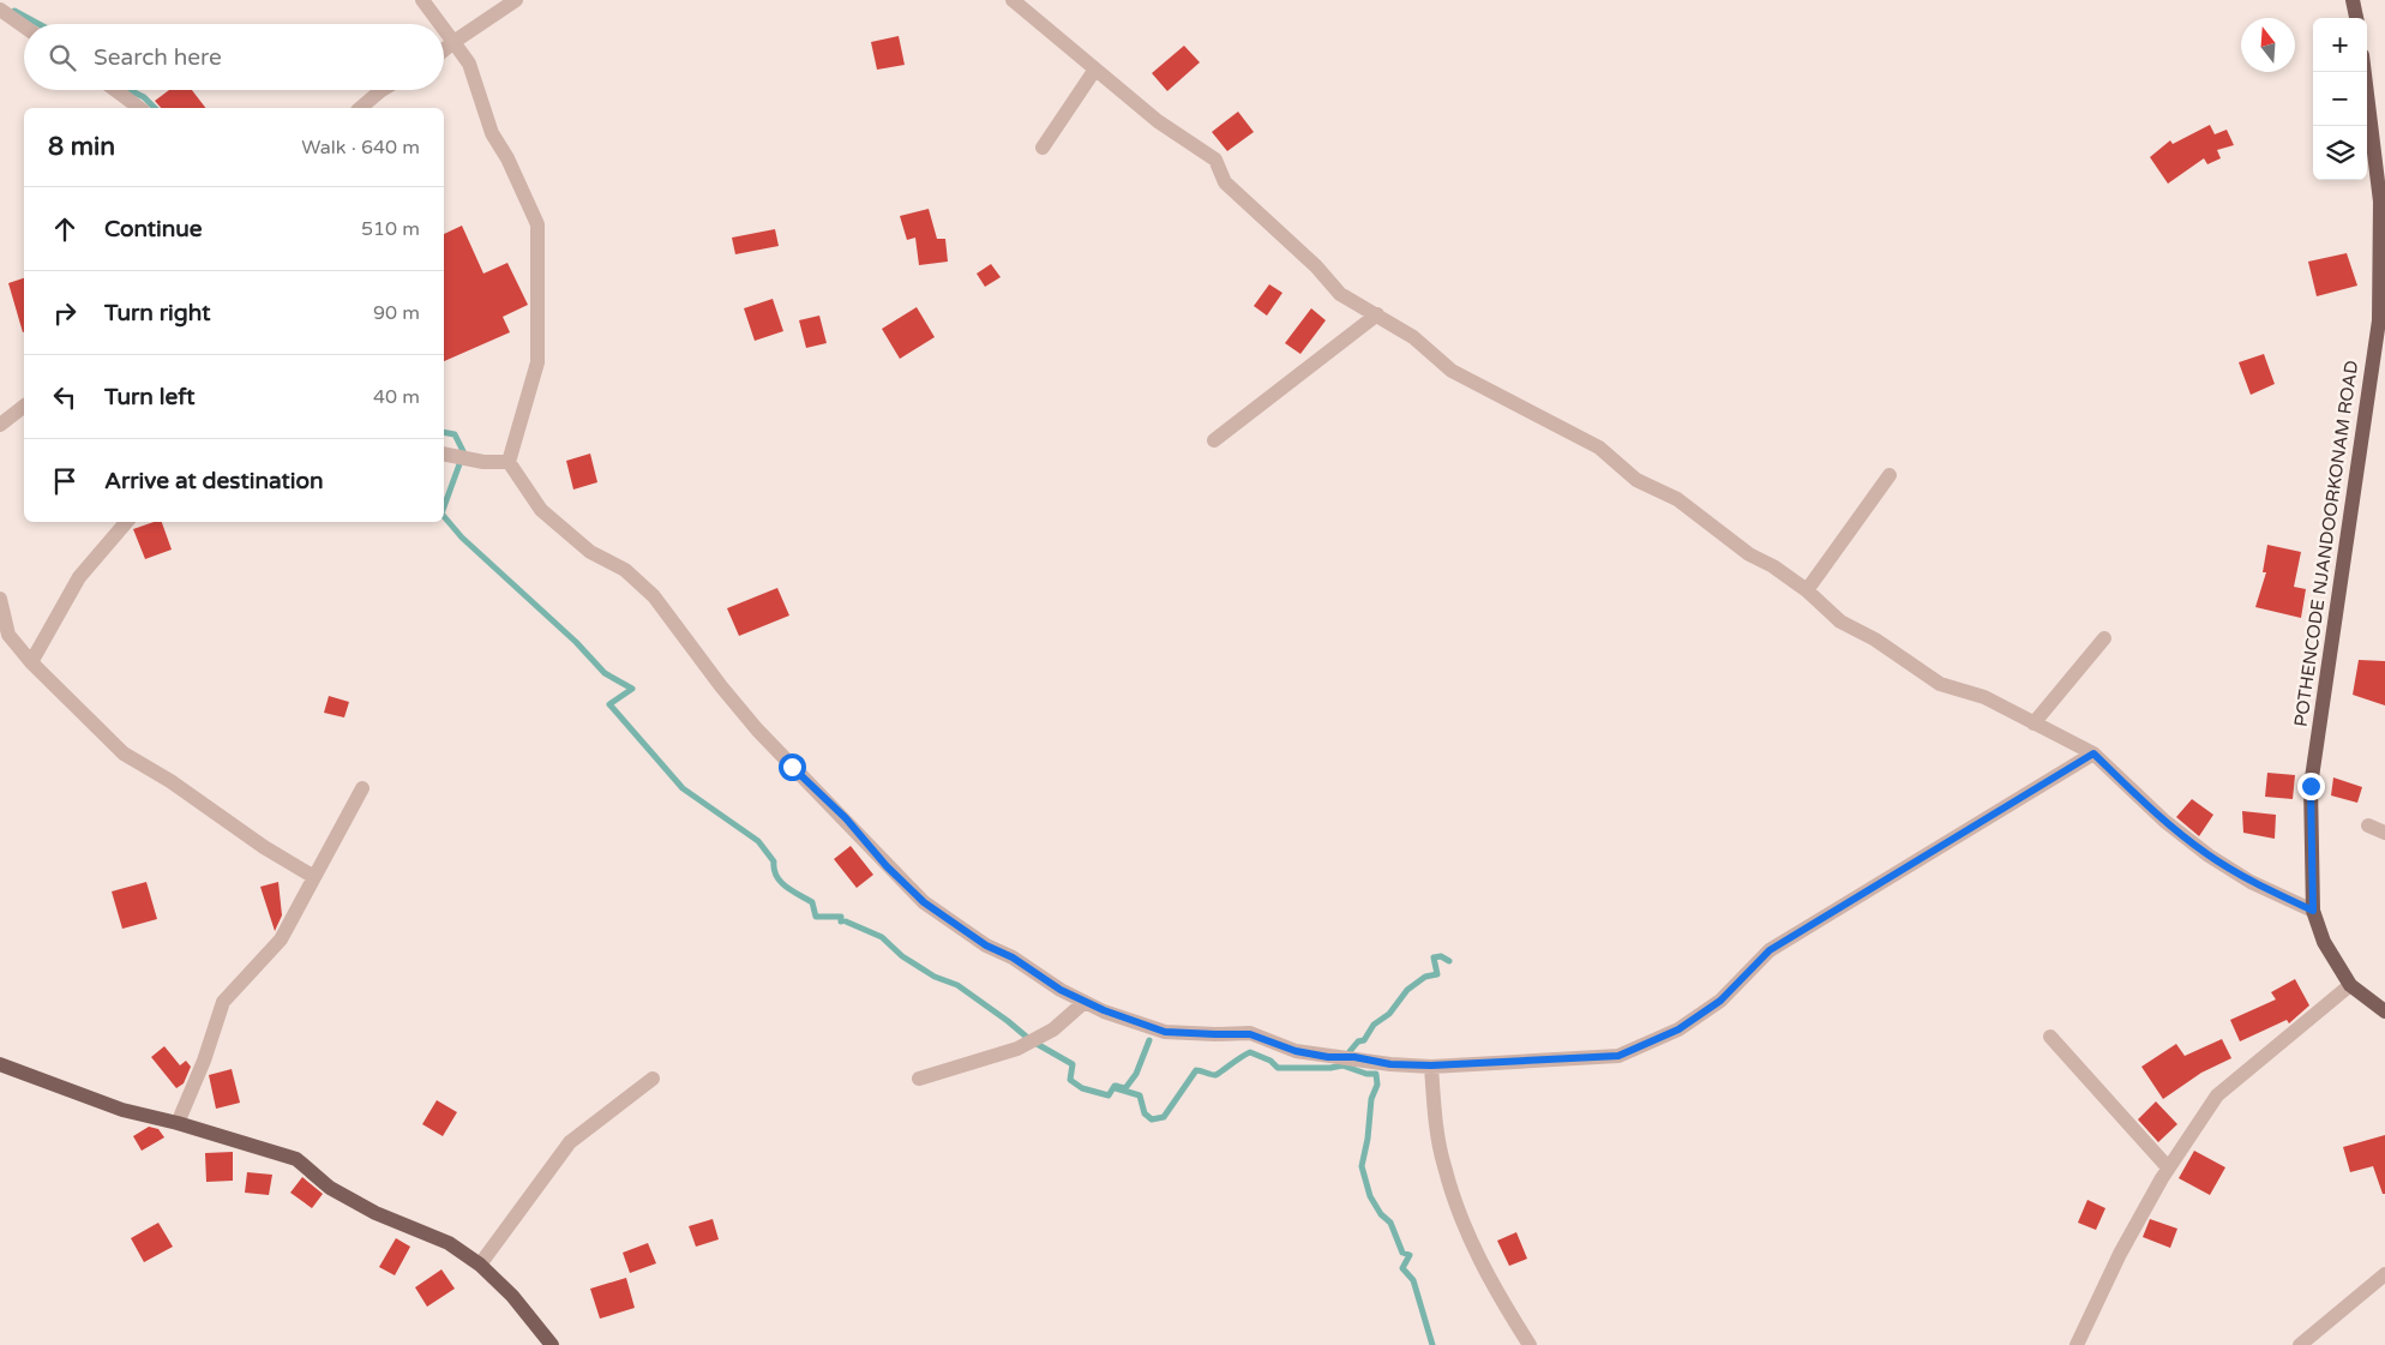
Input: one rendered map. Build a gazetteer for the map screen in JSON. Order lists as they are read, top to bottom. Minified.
{"streets":{"main road":["POTHENCODE NJANDOORKONAM ROAD"]},"north":"top","page":{"map_buttons":["+","−"],"search":"Search here","heading":["8 min","Walk · 640 m"],"list":[["Continue","510 m"],["Turn right","90 m"],["Turn left","40 m"],"Arrive at destination"]}}
